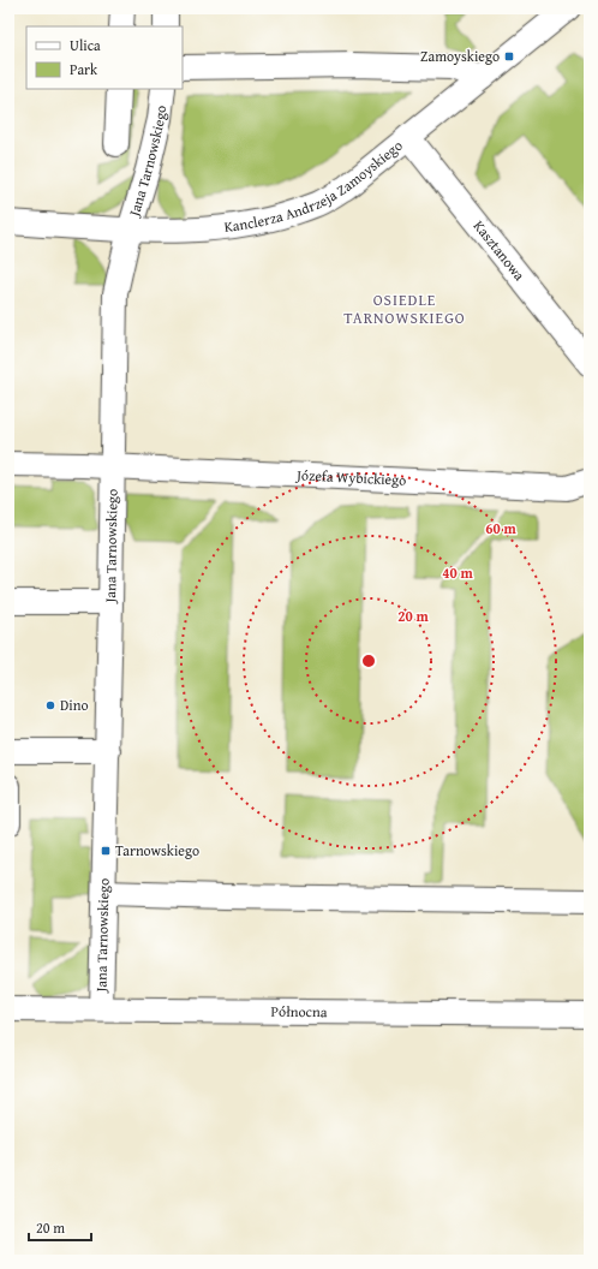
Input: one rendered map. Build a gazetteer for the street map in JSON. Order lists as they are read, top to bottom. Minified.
{"streets":{"street":["Jana Tarnowskiego","Kanclerza Andrzeja Zamoyskiego","Kasztanowa","Józefa Wybickiego","Północna"]},"crossings":[["Jana Tarnowskiego","Kanclerza Andrzeja Zamoyskiego"],["Jana Tarnowskiego","Józefa Wybickiego"],["Jana Tarnowskiego","Północna"],["Kanclerza Andrzeja Zamoyskiego","Kasztanowa"]],"districts":["OSIEDLE TARNOWSKIEGO"],"places":{"transit":["Zamoyskiego","Tarnowskiego"],"other":["Dino"]},"legend":["Ulica","Park"],"scale_bar":"20 m","rings":["60 m","40 m","20 m"]}
